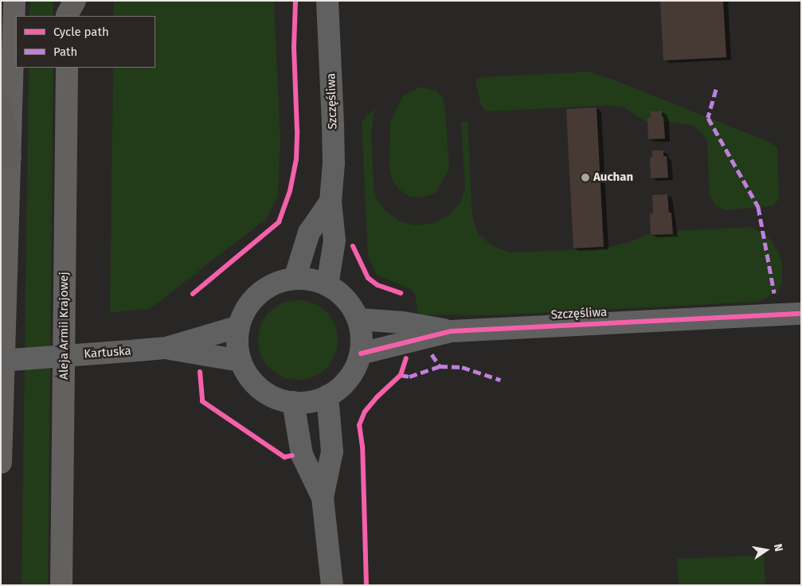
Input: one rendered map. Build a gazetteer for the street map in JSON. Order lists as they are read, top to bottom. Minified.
{"streets":{"main road":["Aleja Armii Krajowej"],"street":["Szczęśliwa","Kartuska"]},"crossings":[["Szczęśliwa","Kartuska"]],"places":["Auchan"],"legend":["Cycle path","Path"],"north":"right"}
